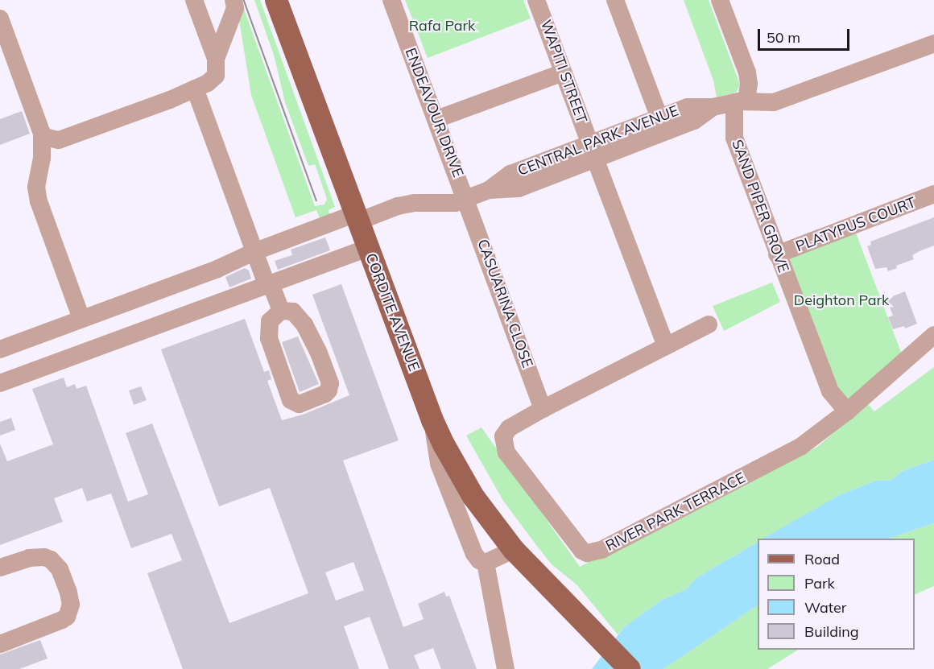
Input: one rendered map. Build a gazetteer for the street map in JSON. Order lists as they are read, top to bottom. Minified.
{"streets":{"main road":["CORDITE AVENUE"],"street":["WAPITI STREET","ENDEAVOUR DRIVE","CENTRAL PARK AVENUE","SAND PIPER GROVE","PLATYPUS COURT","CASUARINA CLOSE","RIVER PARK TERRACE"]},"crossings":[["WAPITI STREET","CENTRAL PARK AVENUE"],["ENDEAVOUR DRIVE","CENTRAL PARK AVENUE"],["ENDEAVOUR DRIVE","CASUARINA CLOSE"],["CENTRAL PARK AVENUE","SAND PIPER GROVE"],["CENTRAL PARK AVENUE","CASUARINA CLOSE"],["CENTRAL PARK AVENUE","CORDITE AVENUE"],["SAND PIPER GROVE","PLATYPUS COURT"],["SAND PIPER GROVE","RIVER PARK TERRACE"],["CASUARINA CLOSE","RIVER PARK TERRACE"]],"parks":["Rafa Park","Deighton Park"],"legend":["Road","Park","Water","Building"],"scale_bar":"50 m"}
